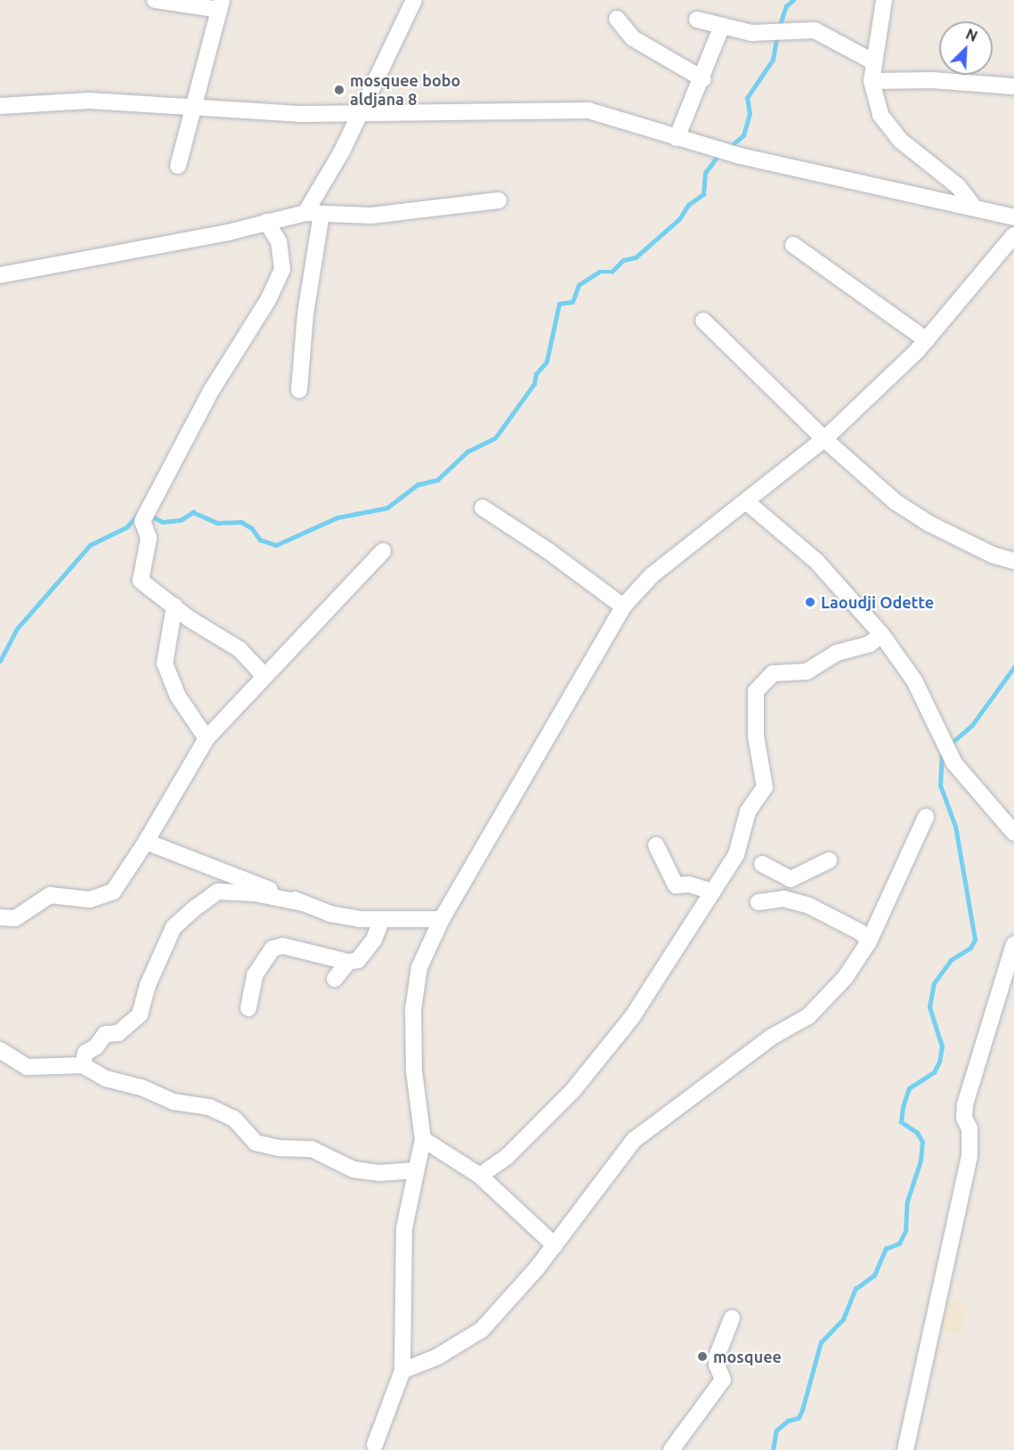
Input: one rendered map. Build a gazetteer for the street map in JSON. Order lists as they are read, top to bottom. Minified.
{"places":["mosquee bobo aldjana 8","Laoudji Odette","mosquee"],"north":"top right"}
